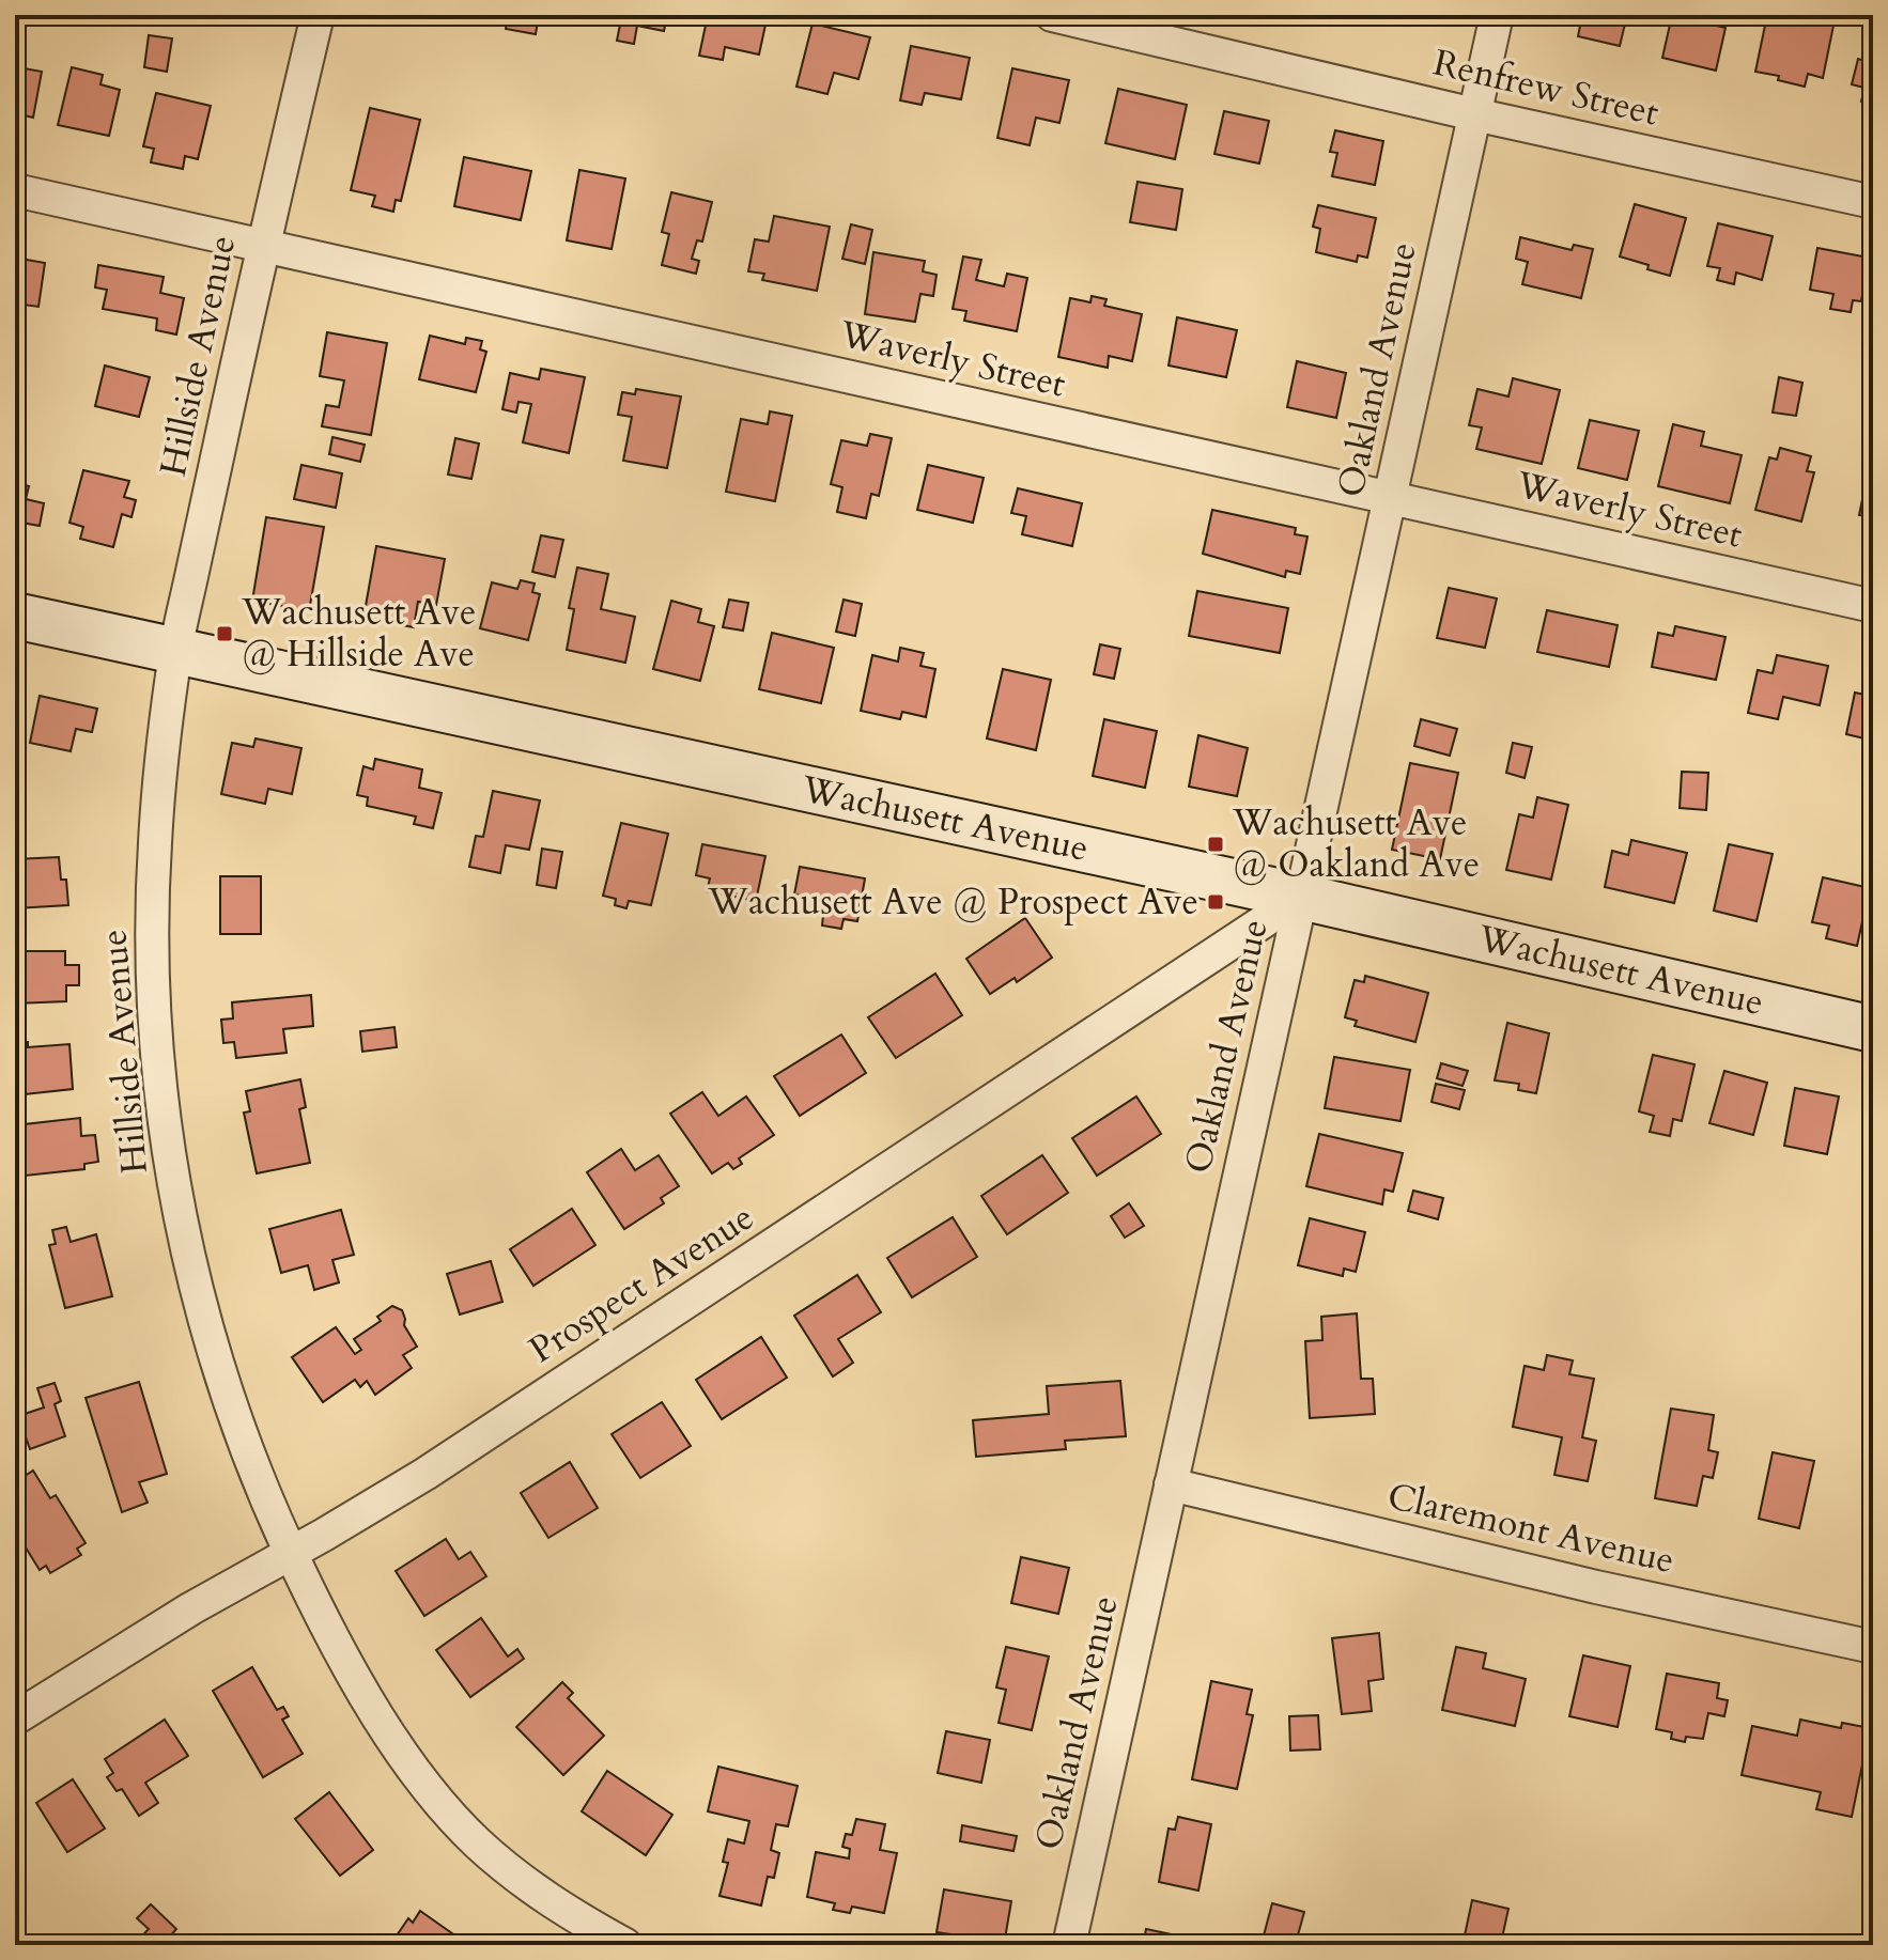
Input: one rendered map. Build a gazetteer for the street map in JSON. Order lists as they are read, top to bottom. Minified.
{"streets":{"street":["Renfrew Street","Hillside Avenue","Waverly Street","Oakland Avenue","Wachusett Avenue","Prospect Avenue","Claremont Avenue"]},"crossings":[["Renfrew Street","Oakland Avenue"],["Hillside Avenue","Waverly Street"],["Hillside Avenue","Wachusett Avenue"],["Hillside Avenue","Prospect Avenue"],["Waverly Street","Oakland Avenue"],["Oakland Avenue","Wachusett Avenue"],["Oakland Avenue","Prospect Avenue"],["Oakland Avenue","Claremont Avenue"],["Wachusett Avenue","Prospect Avenue"]],"places":{"transit":["Wachusett Ave @ Hillside Ave","Wachusett Ave @ Oakland Ave","Wachusett Ave @ Prospect Ave"]}}
